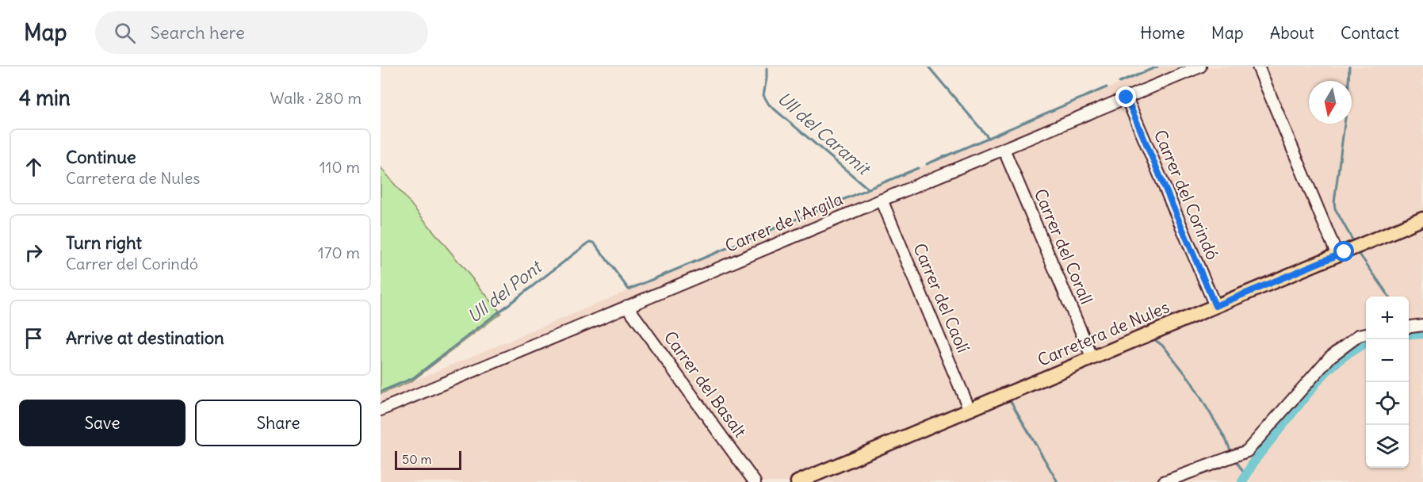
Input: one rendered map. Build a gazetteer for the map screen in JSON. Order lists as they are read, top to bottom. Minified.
{"streets":{"main road":["Carretera de Nules"],"street":["Carrer del Corindó","Carrer de l'Argila","Carrer del Corall","Carrer del Caolí","Carrer del Basalt"]},"crossings":[["Carrer del Corindó","Carrer de l'Argila"],["Carrer del Corindó","Carretera de Nules"],["Carrer de l'Argila","Carrer del Corall"],["Carrer de l'Argila","Carrer del Caolí"],["Carrer de l'Argila","Carrer del Basalt"],["Carrer del Corall","Carretera de Nules"],["Carrer del Caolí","Carretera de Nules"]],"water":["Ull del Caramit","Ull del Pont"],"scale_bar":"50 m","north":"bottom","page":{"header":"Map","search":"Search here","nav":["Home","Map","About","Contact"],"heading":["4 min","Walk · 280 m"],"list":[["Continue","Carretera de Nules","110 m"],["Turn right","Carrer del Corindó","170 m"],"Arrive at destination"],"map_buttons":["+","−"],"buttons":["Save","Share"],"scale":"50 m"}}
